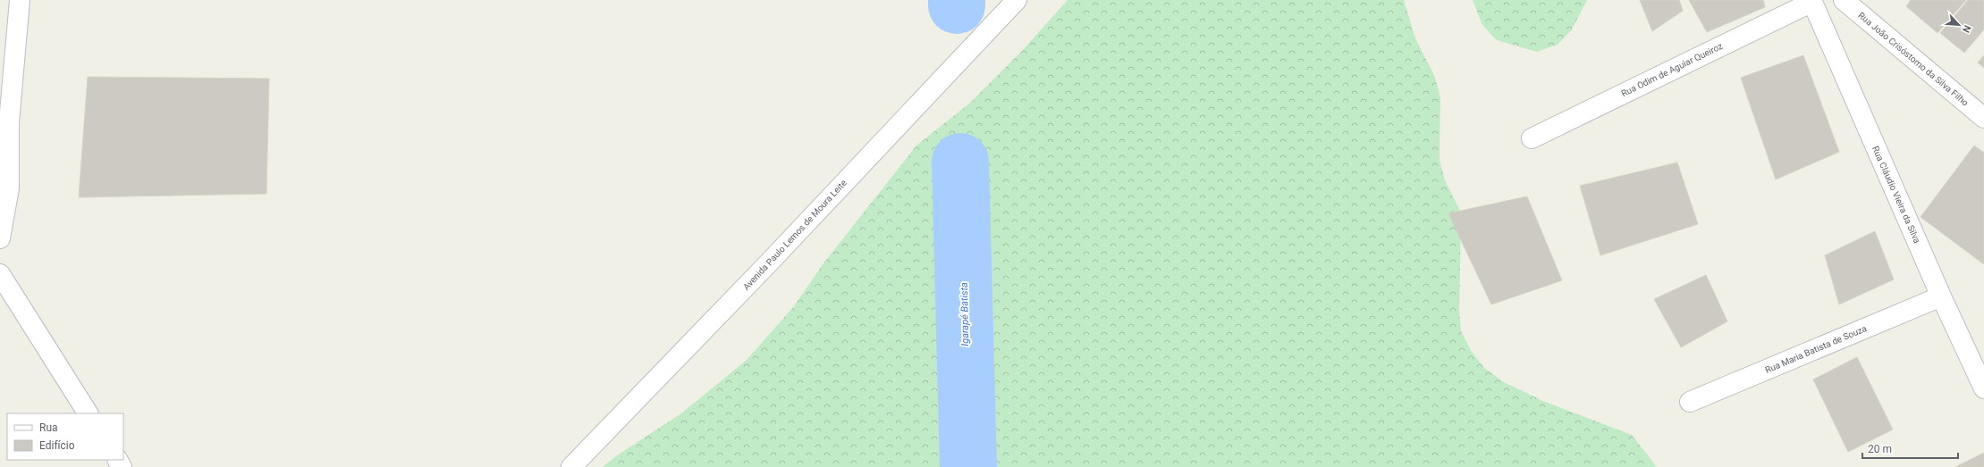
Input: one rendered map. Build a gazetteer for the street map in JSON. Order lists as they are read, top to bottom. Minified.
{"streets":{"street":["Rua João Crisóstomo da Silva Filho","Rua Odim de Aguiar Queiroz","Rua Cláudio Vieira da Silva","Avenida Paulo Lemos de Moura Leite","Rua Maria Batista de Souza"]},"crossings":[["Rua Odim de Aguiar Queiroz","Rua Cláudio Vieira da Silva"],["Rua Cláudio Vieira da Silva","Rua Maria Batista de Souza"]],"water":["Igarapé Batista"],"legend":["Rua","Edifício"],"scale_bar":"20 m","north":"bottom right"}
